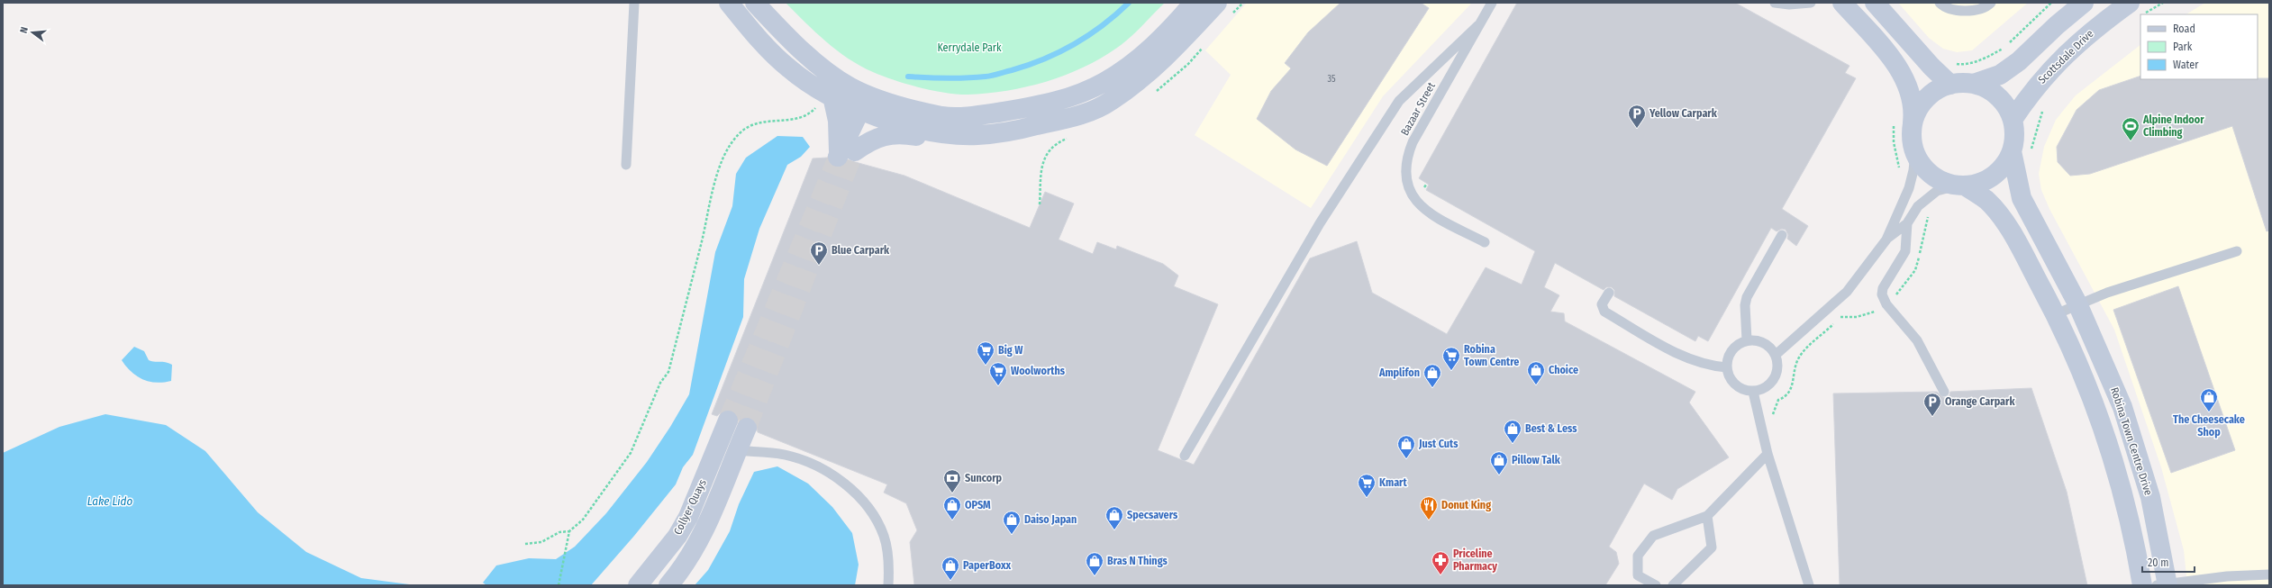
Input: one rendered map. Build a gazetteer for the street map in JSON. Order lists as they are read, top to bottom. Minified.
{"streets":{"street":["Scottsdale Drive","Robina Town Centre Drive","Collyer Quays"],"lane":["Bazaar Street"]},"crossings":[["Scottsdale Drive","Robina Town Centre Drive"]],"water":["Lake Lido"],"parks":["Kerrydale Park"],"places":{"parking":["Yellow Carpark","Blue Carpark","Orange Carpark"],"sports":["Alpine Indoor Climbing"],"supermarket":["Big W","Robina Town Centre","Woolworths","Kmart"],"shop":["Choice","Amplifon","The Cheesecake Shop","Best & Less","Just Cuts","Pillow Talk","OPSM","Specsavers","Daiso Japan","Bras N Things","PaperBoxx"],"bank":["Suncorp"],"restaurant":["Donut King"],"pharmacy":["Priceline Pharmacy"]},"house_numbers":["35"],"legend":["Road","Park","Water"],"scale_bar":"20 m","north":"left"}
